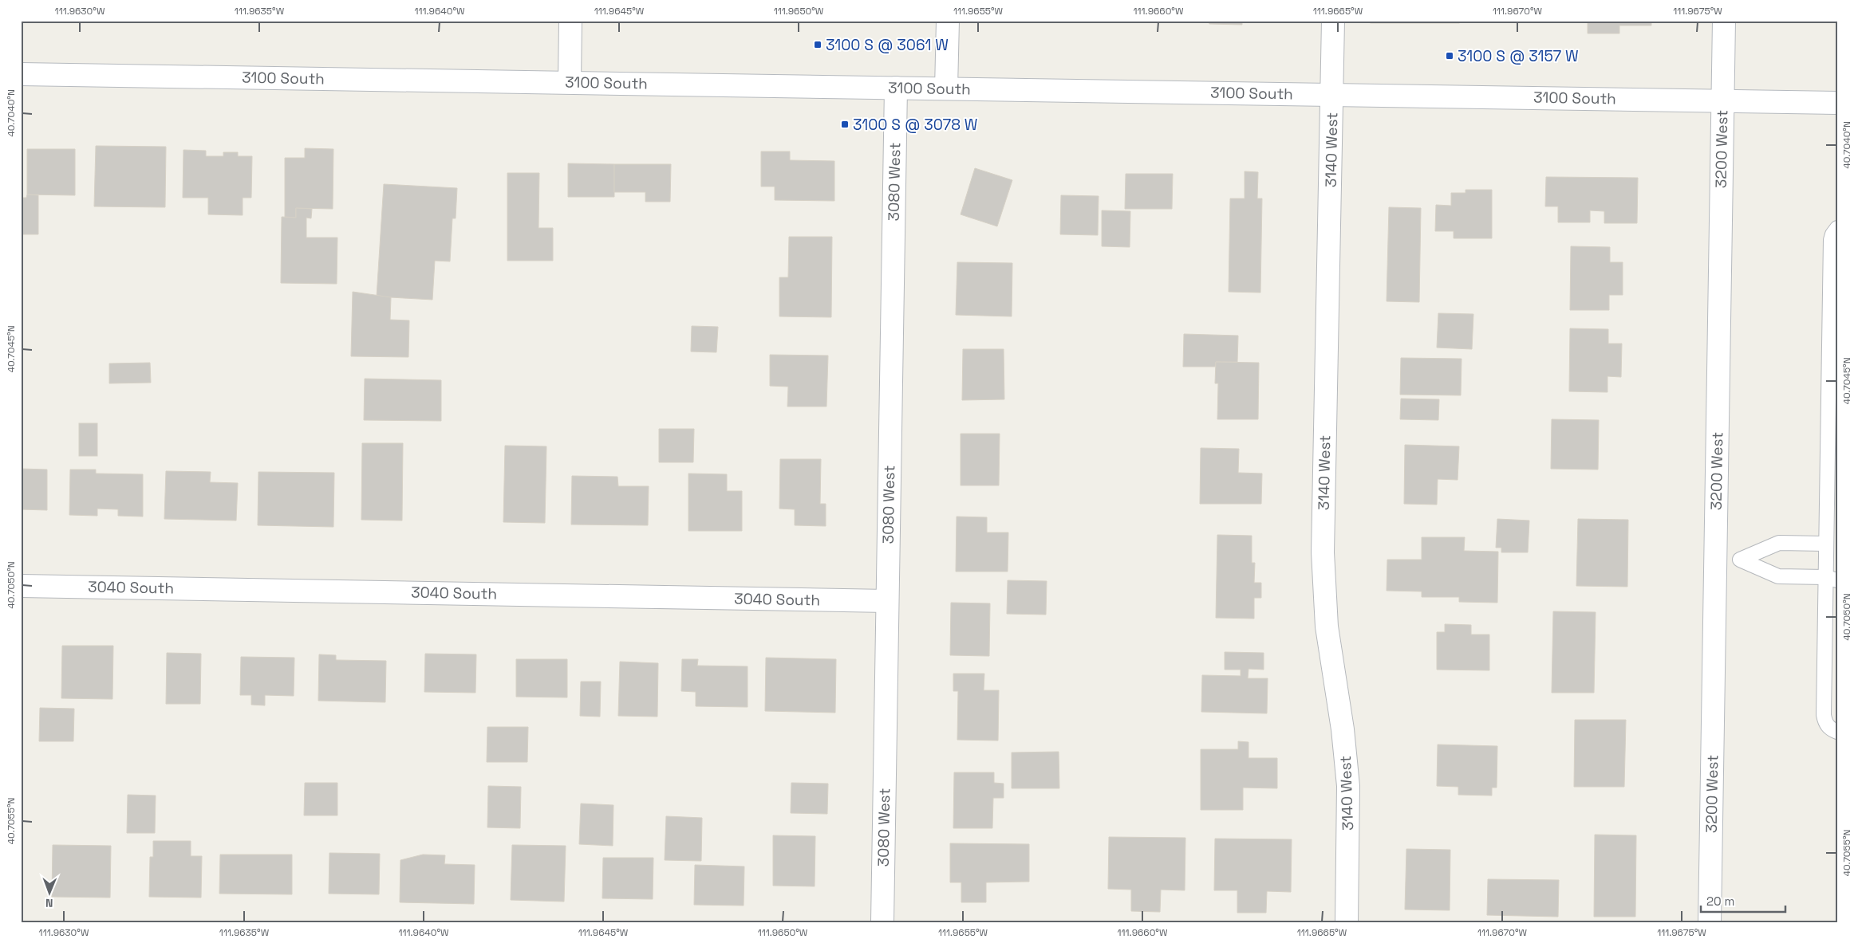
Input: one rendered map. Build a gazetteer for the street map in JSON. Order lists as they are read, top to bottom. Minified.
{"streets":{"street":["3100 South","3200 West","3140 West","3080 West","3040 South"]},"crossings":[["3100 South","3200 West"],["3100 South","3140 West"],["3100 South","3080 West"],["3080 West","3040 South"]],"places":{"transit":["3100 S @ 3061 W","3100 S @ 3157 W","3100 S @ 3078 W"]},"scale_bar":"20 m","north":"bottom","coordinates":["111.9630°W","111.9635°W","111.9640°W","111.9645°W","111.9650°W","111.9655°W","111.9660°W","111.9665°W","111.9670°W","111.9675°W","40.7040°N","40.7045°N","40.7050°N","40.7055°N"]}
